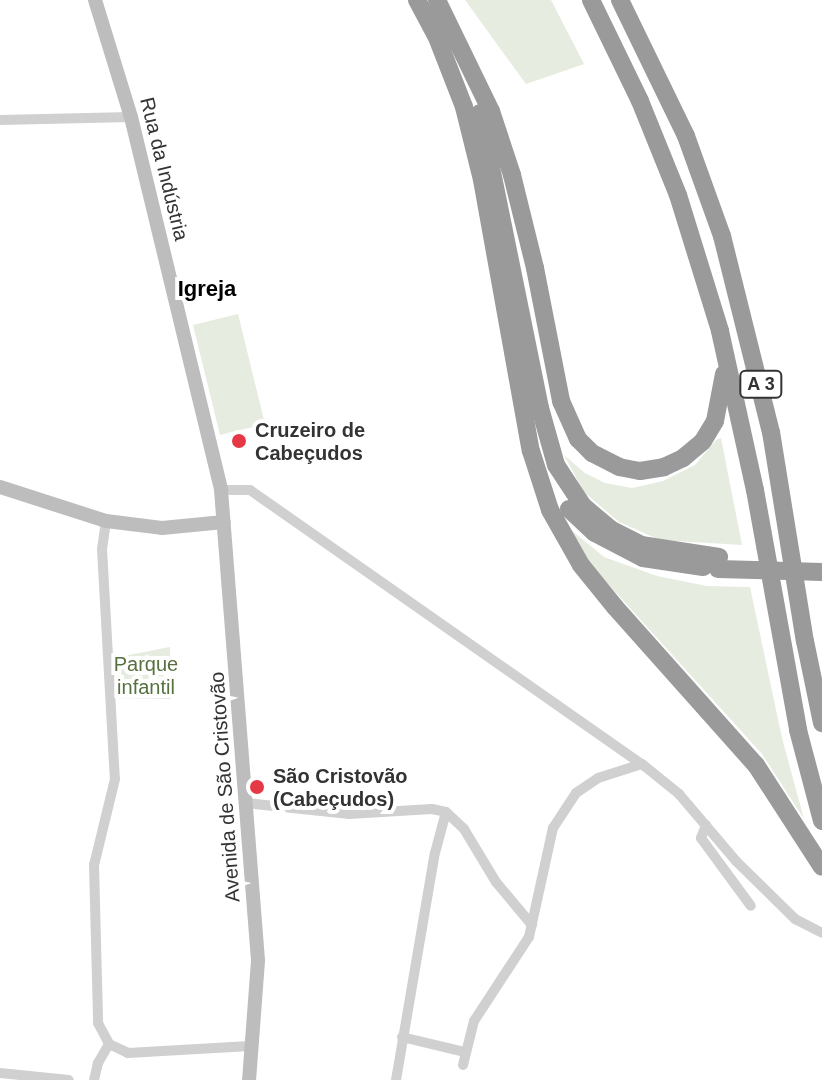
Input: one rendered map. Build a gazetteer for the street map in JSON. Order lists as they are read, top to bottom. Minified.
{"streets":{"highway":["A 3"],"street":["Rua da Indústria","Avenida de São Cristovão"]},"crossings":[["Rua da Indústria","Avenida de São Cristovão"]],"districts":["Igreja"],"parks":["Parque infantil"],"places":["Cruzeiro de Cabeçudos","São Cristovão (Cabeçudos)"]}
